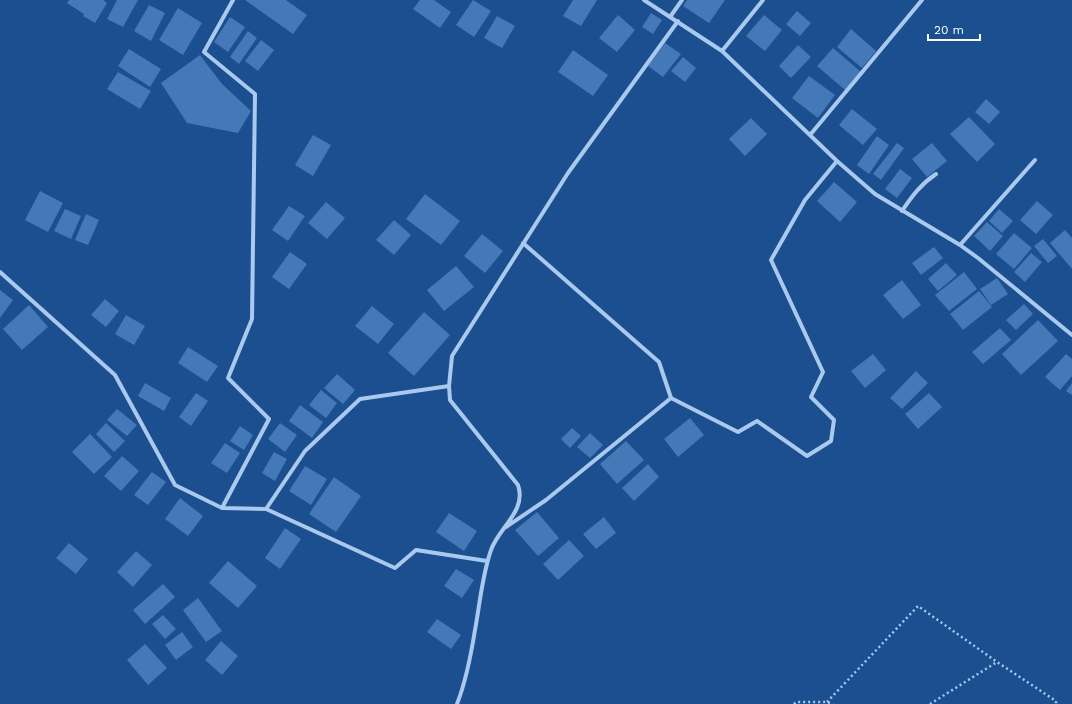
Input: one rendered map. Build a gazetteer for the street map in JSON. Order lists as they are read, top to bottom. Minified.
{"scale_bar":"20 m"}
